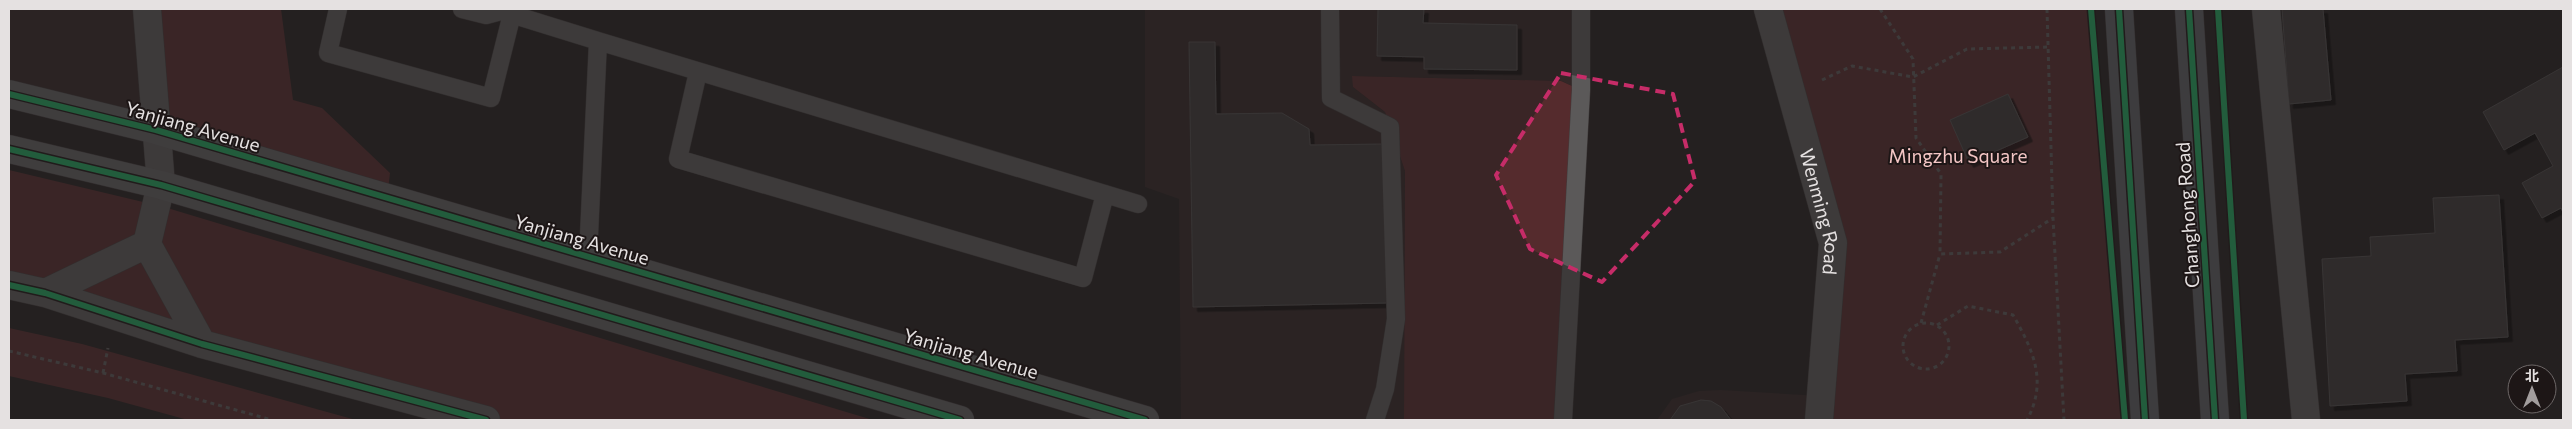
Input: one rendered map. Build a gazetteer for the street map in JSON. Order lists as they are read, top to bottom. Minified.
{"streets":{"highway":["Changhong Road"],"main road":["Yanjiang Avenue"],"street":["Wenming Road"]},"parks":["Mingzhu Square"],"north":"top"}
